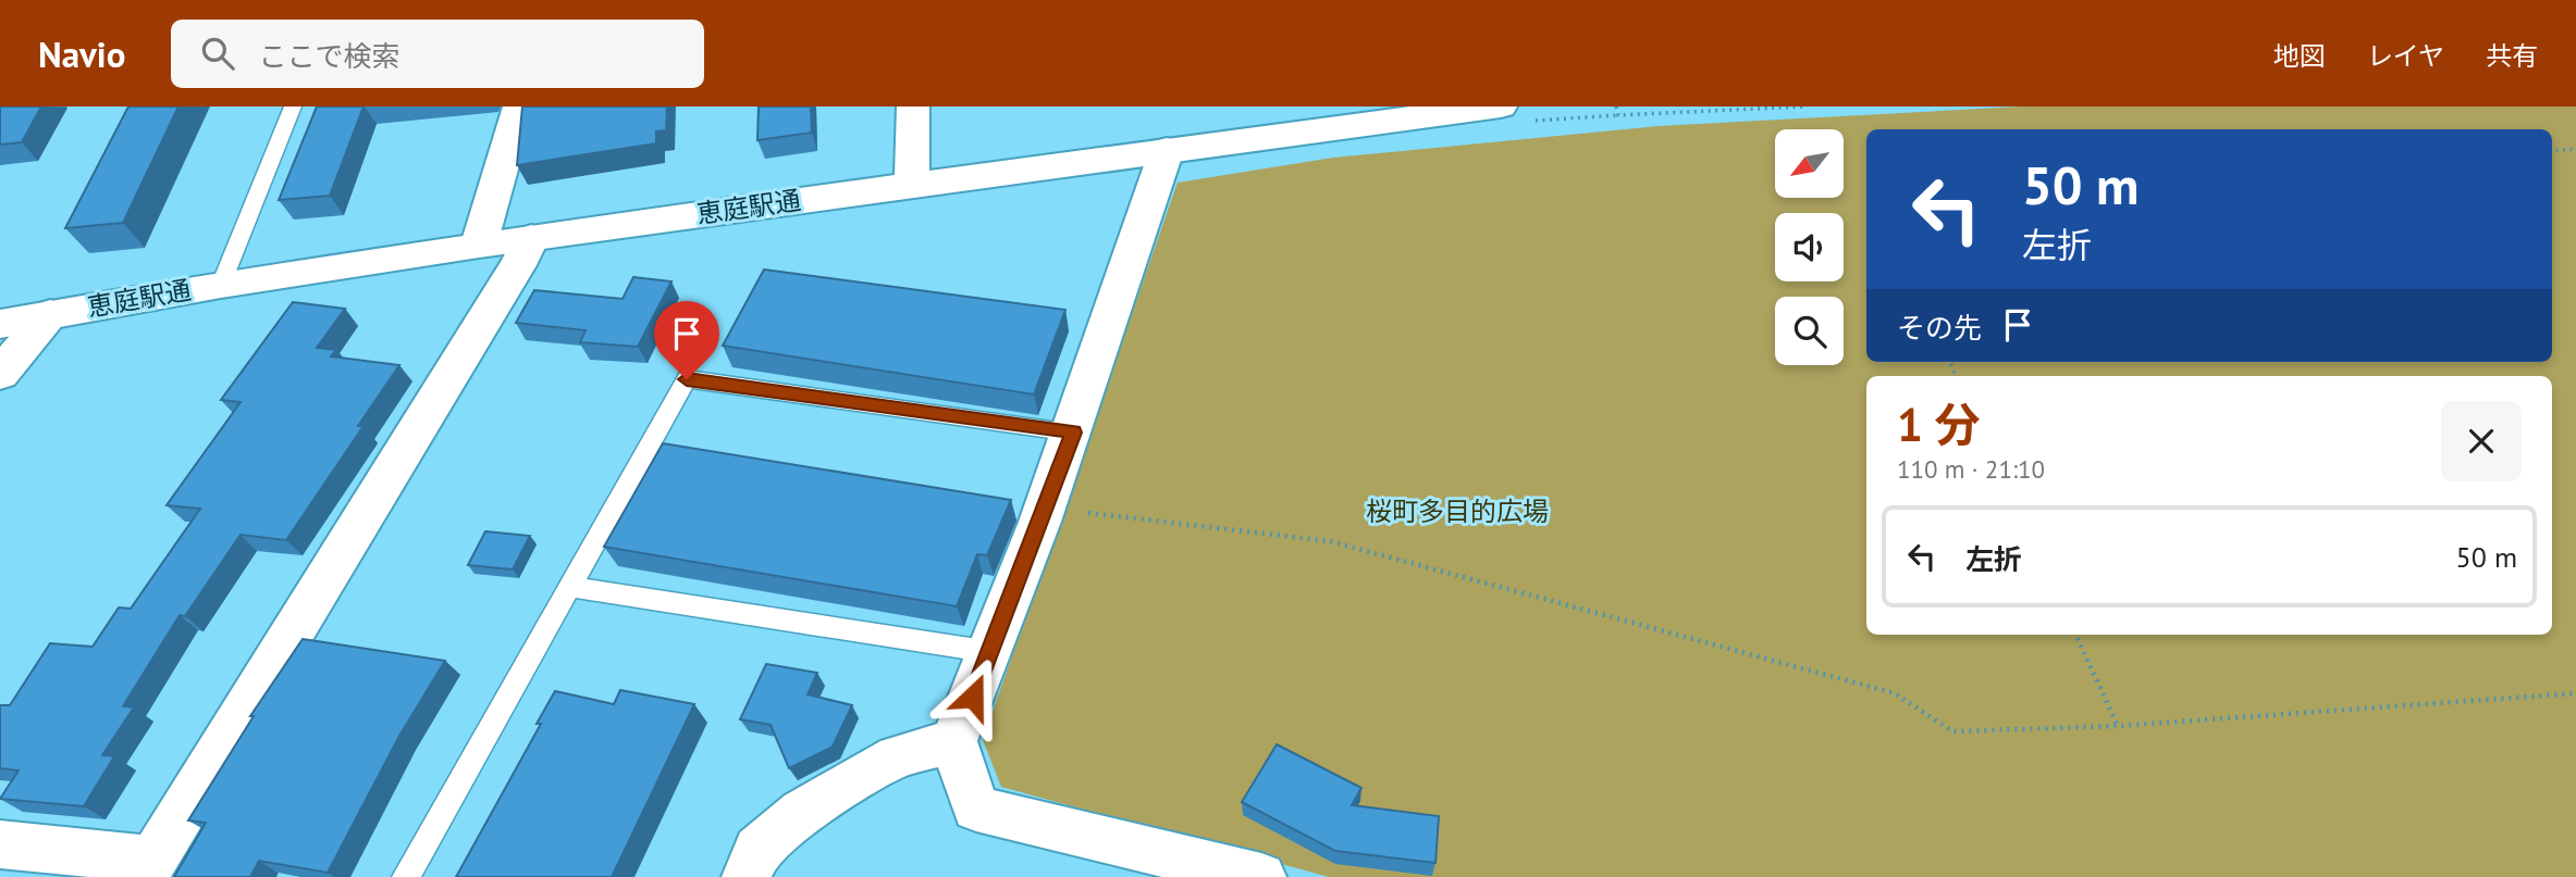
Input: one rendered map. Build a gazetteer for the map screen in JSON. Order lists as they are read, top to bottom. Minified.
{"streets":{"street":["恵庭駅通"]},"parks":["桜町多目的広場"],"north":"bottom left","page":{"header":"Navio","search":"ここで検索","nav":["地図","レイヤ","共有"],"turn":["50 m","左折"],"then":"その先","heading":["1 分","110 m · 21:10"],"list":[{"name":"左折","value":"50 m"}]}}
